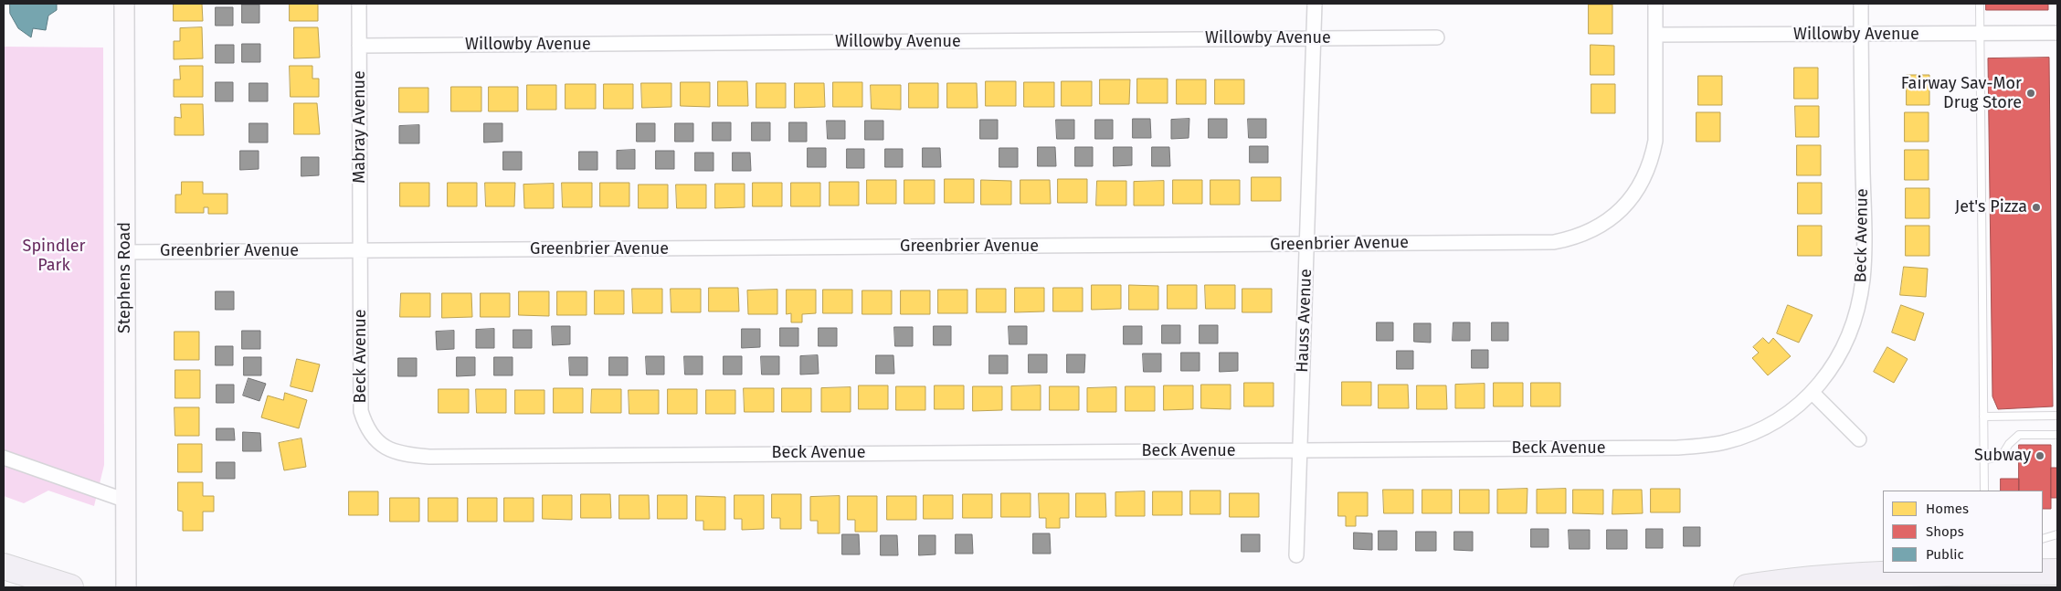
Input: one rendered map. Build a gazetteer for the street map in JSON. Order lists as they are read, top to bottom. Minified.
{"streets":{"street":["Willowby Avenue","Mabray Avenue","Beck Avenue","Greenbrier Avenue","Stephens Road","Hauss Avenue"]},"crossings":[["Willowby Avenue","Mabray Avenue"],["Willowby Avenue","Beck Avenue"],["Willowby Avenue","Greenbrier Avenue"],["Willowby Avenue","Hauss Avenue"],["Mabray Avenue","Beck Avenue"],["Mabray Avenue","Greenbrier Avenue"],["Beck Avenue","Greenbrier Avenue"],["Beck Avenue","Hauss Avenue"],["Greenbrier Avenue","Stephens Road"],["Greenbrier Avenue","Hauss Avenue"]],"parks":["Spindler Park"],"places":["Fairway Sav-Mor Drug Store","Jet's Pizza","Subway"],"legend":["Homes","Shops","Public"]}
